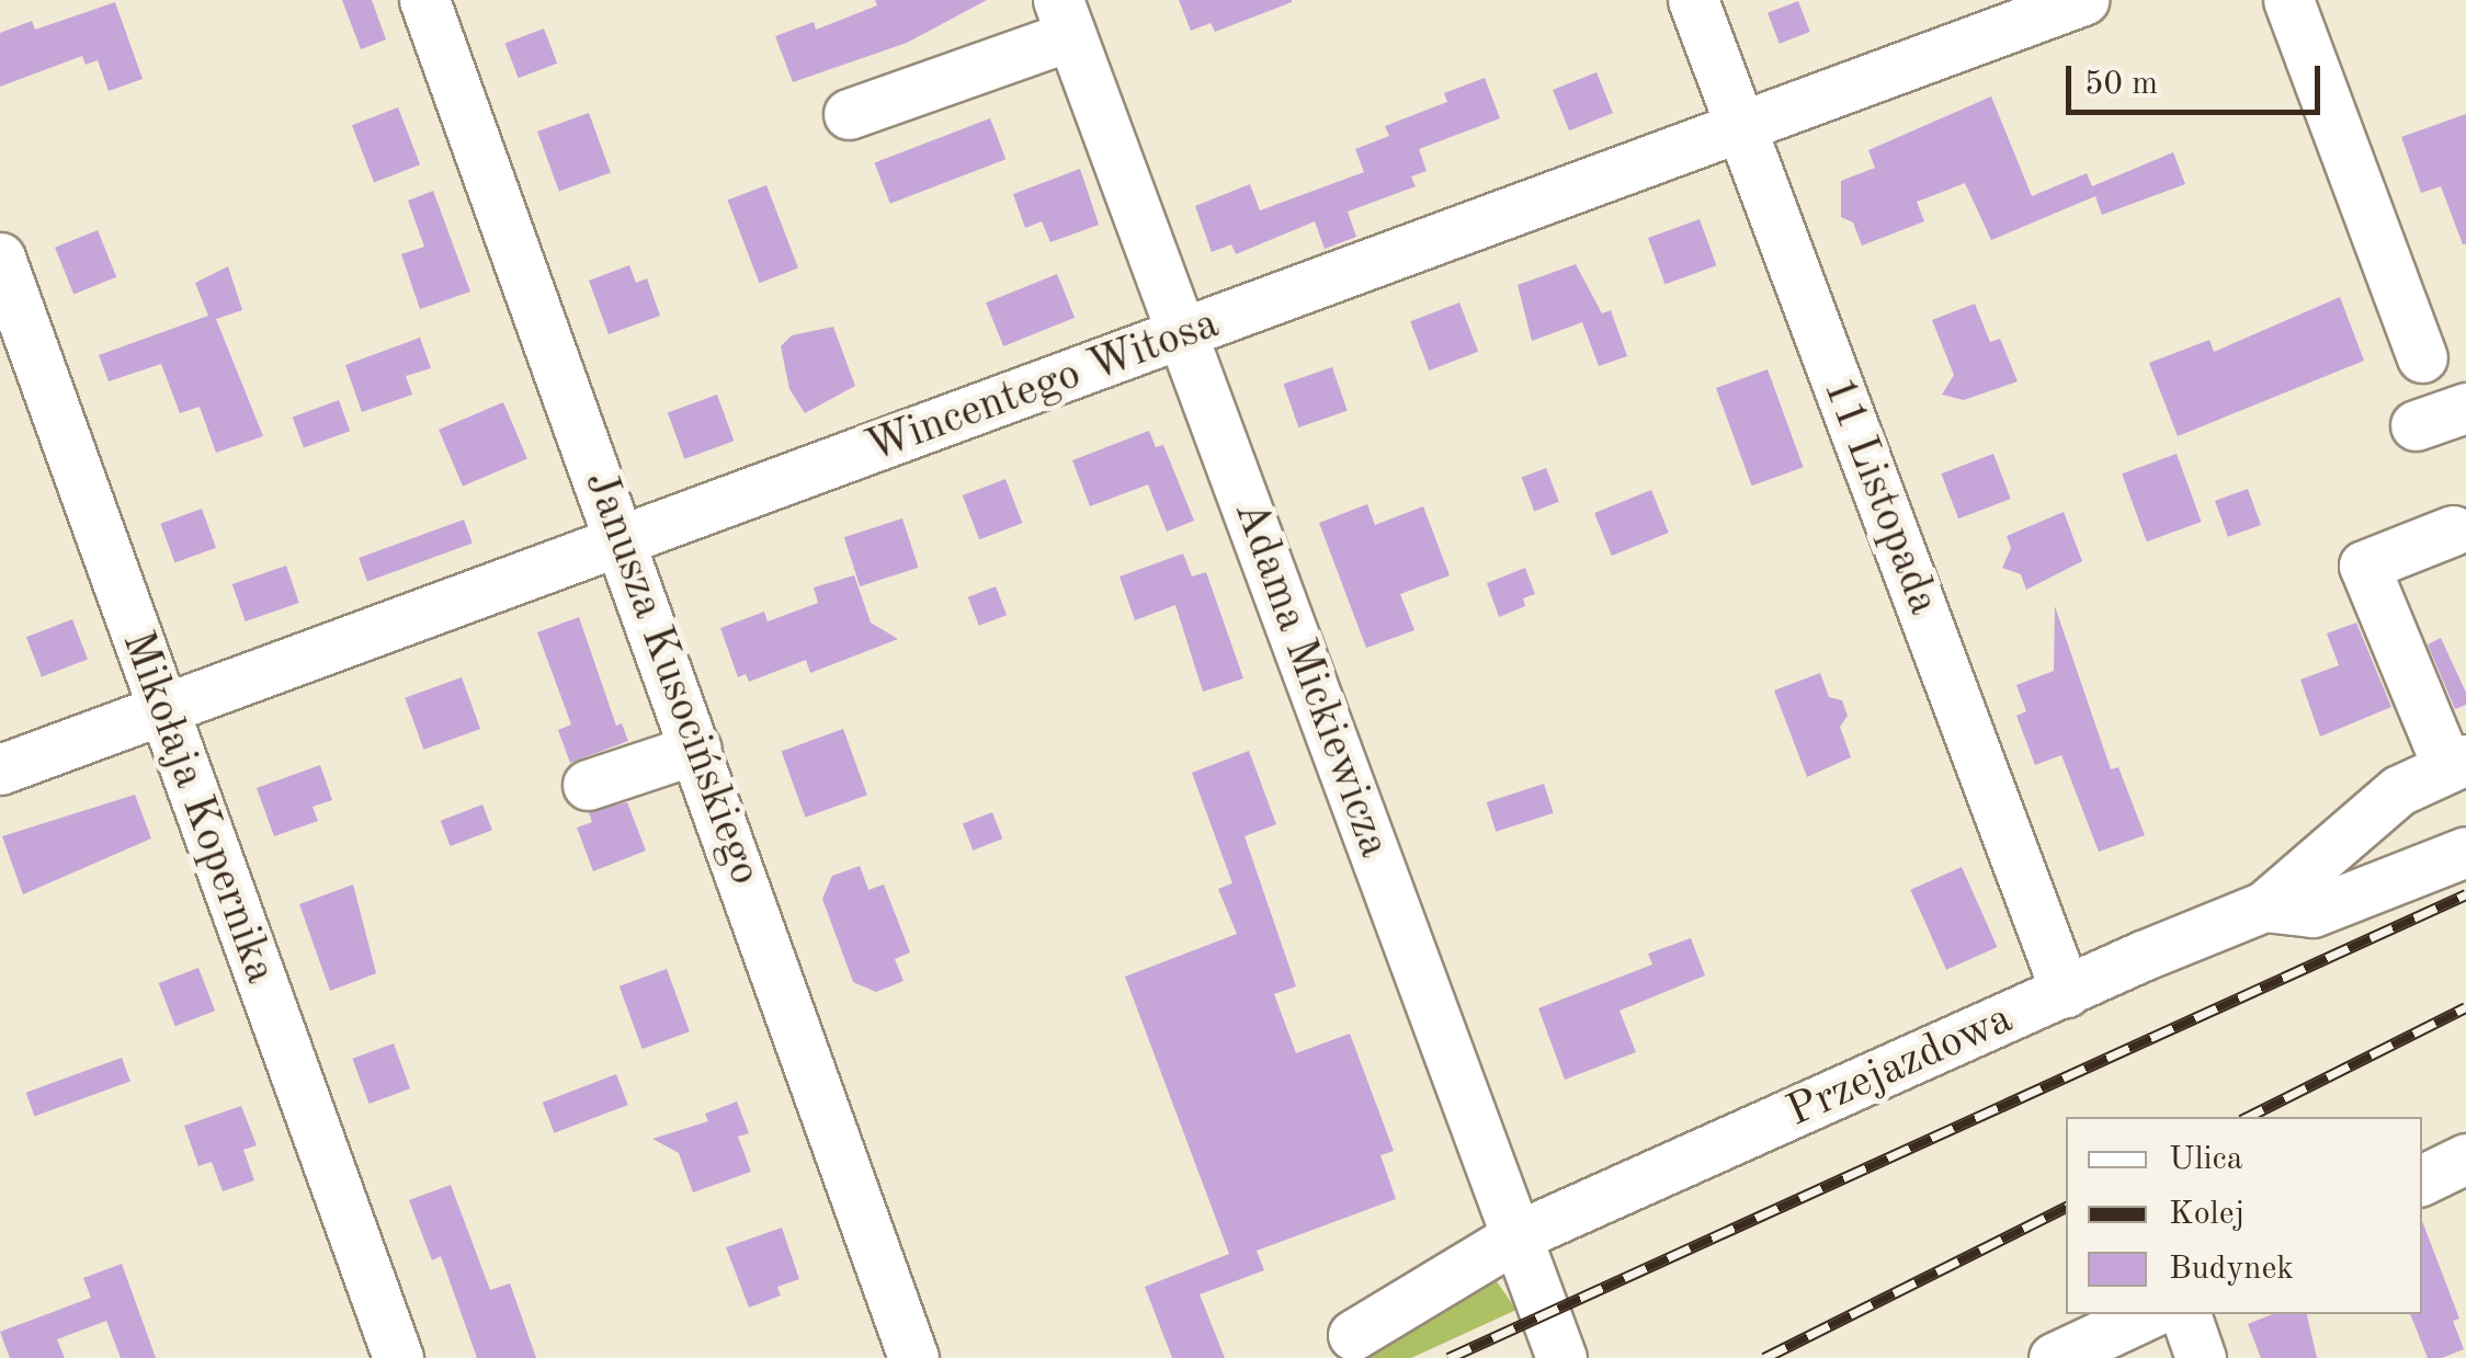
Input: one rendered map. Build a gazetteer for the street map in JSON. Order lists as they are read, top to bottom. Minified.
{"streets":{"street":["Wincentego Witosa","11 Listopada","Janusza Kusocińskiego","Adama Mickiewicza","Mikołaja Kopernika","Przejazdowa"]},"crossings":[["Wincentego Witosa","11 Listopada"],["Wincentego Witosa","Janusza Kusocińskiego"],["Wincentego Witosa","Adama Mickiewicza"],["Wincentego Witosa","Mikołaja Kopernika"],["11 Listopada","Przejazdowa"],["Adama Mickiewicza","Przejazdowa"]],"legend":["Ulica","Kolej","Budynek"],"scale_bar":"50 m"}
